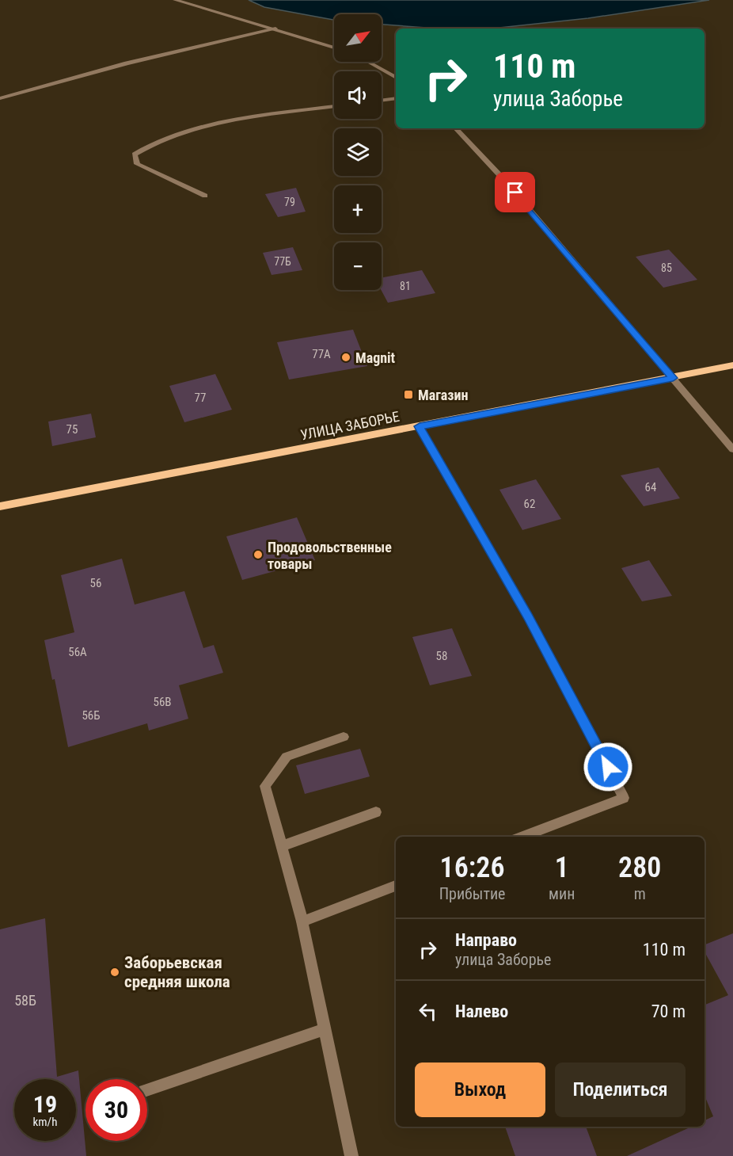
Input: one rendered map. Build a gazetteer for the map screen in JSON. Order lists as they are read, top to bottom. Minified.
{"streets":{"main road":["УЛИЦА ЗАБОРЬЕ"]},"places":{"other":["Magnit","Продовольственные товары","Заборьевская средняя школа"],"transit":["Магазин"]},"house_numbers":["79","77Б","85","81","77А","77","75","64","62","56","56А","58","56В","56Б","58Б"],"north":"top right","page":{"map_buttons":["+","−"],"turn":["110 m","улица Заборье"],"eta":["16:26","Прибытие","1","мин","280","m"],"list":[{"name":"Направо","note":"улица Заборье","value":"110 m"},{"name":"Налево","value":"70 m"}],"buttons":["Выход","Поделиться"],"speed":"19 km/h","limit":"30"}}
